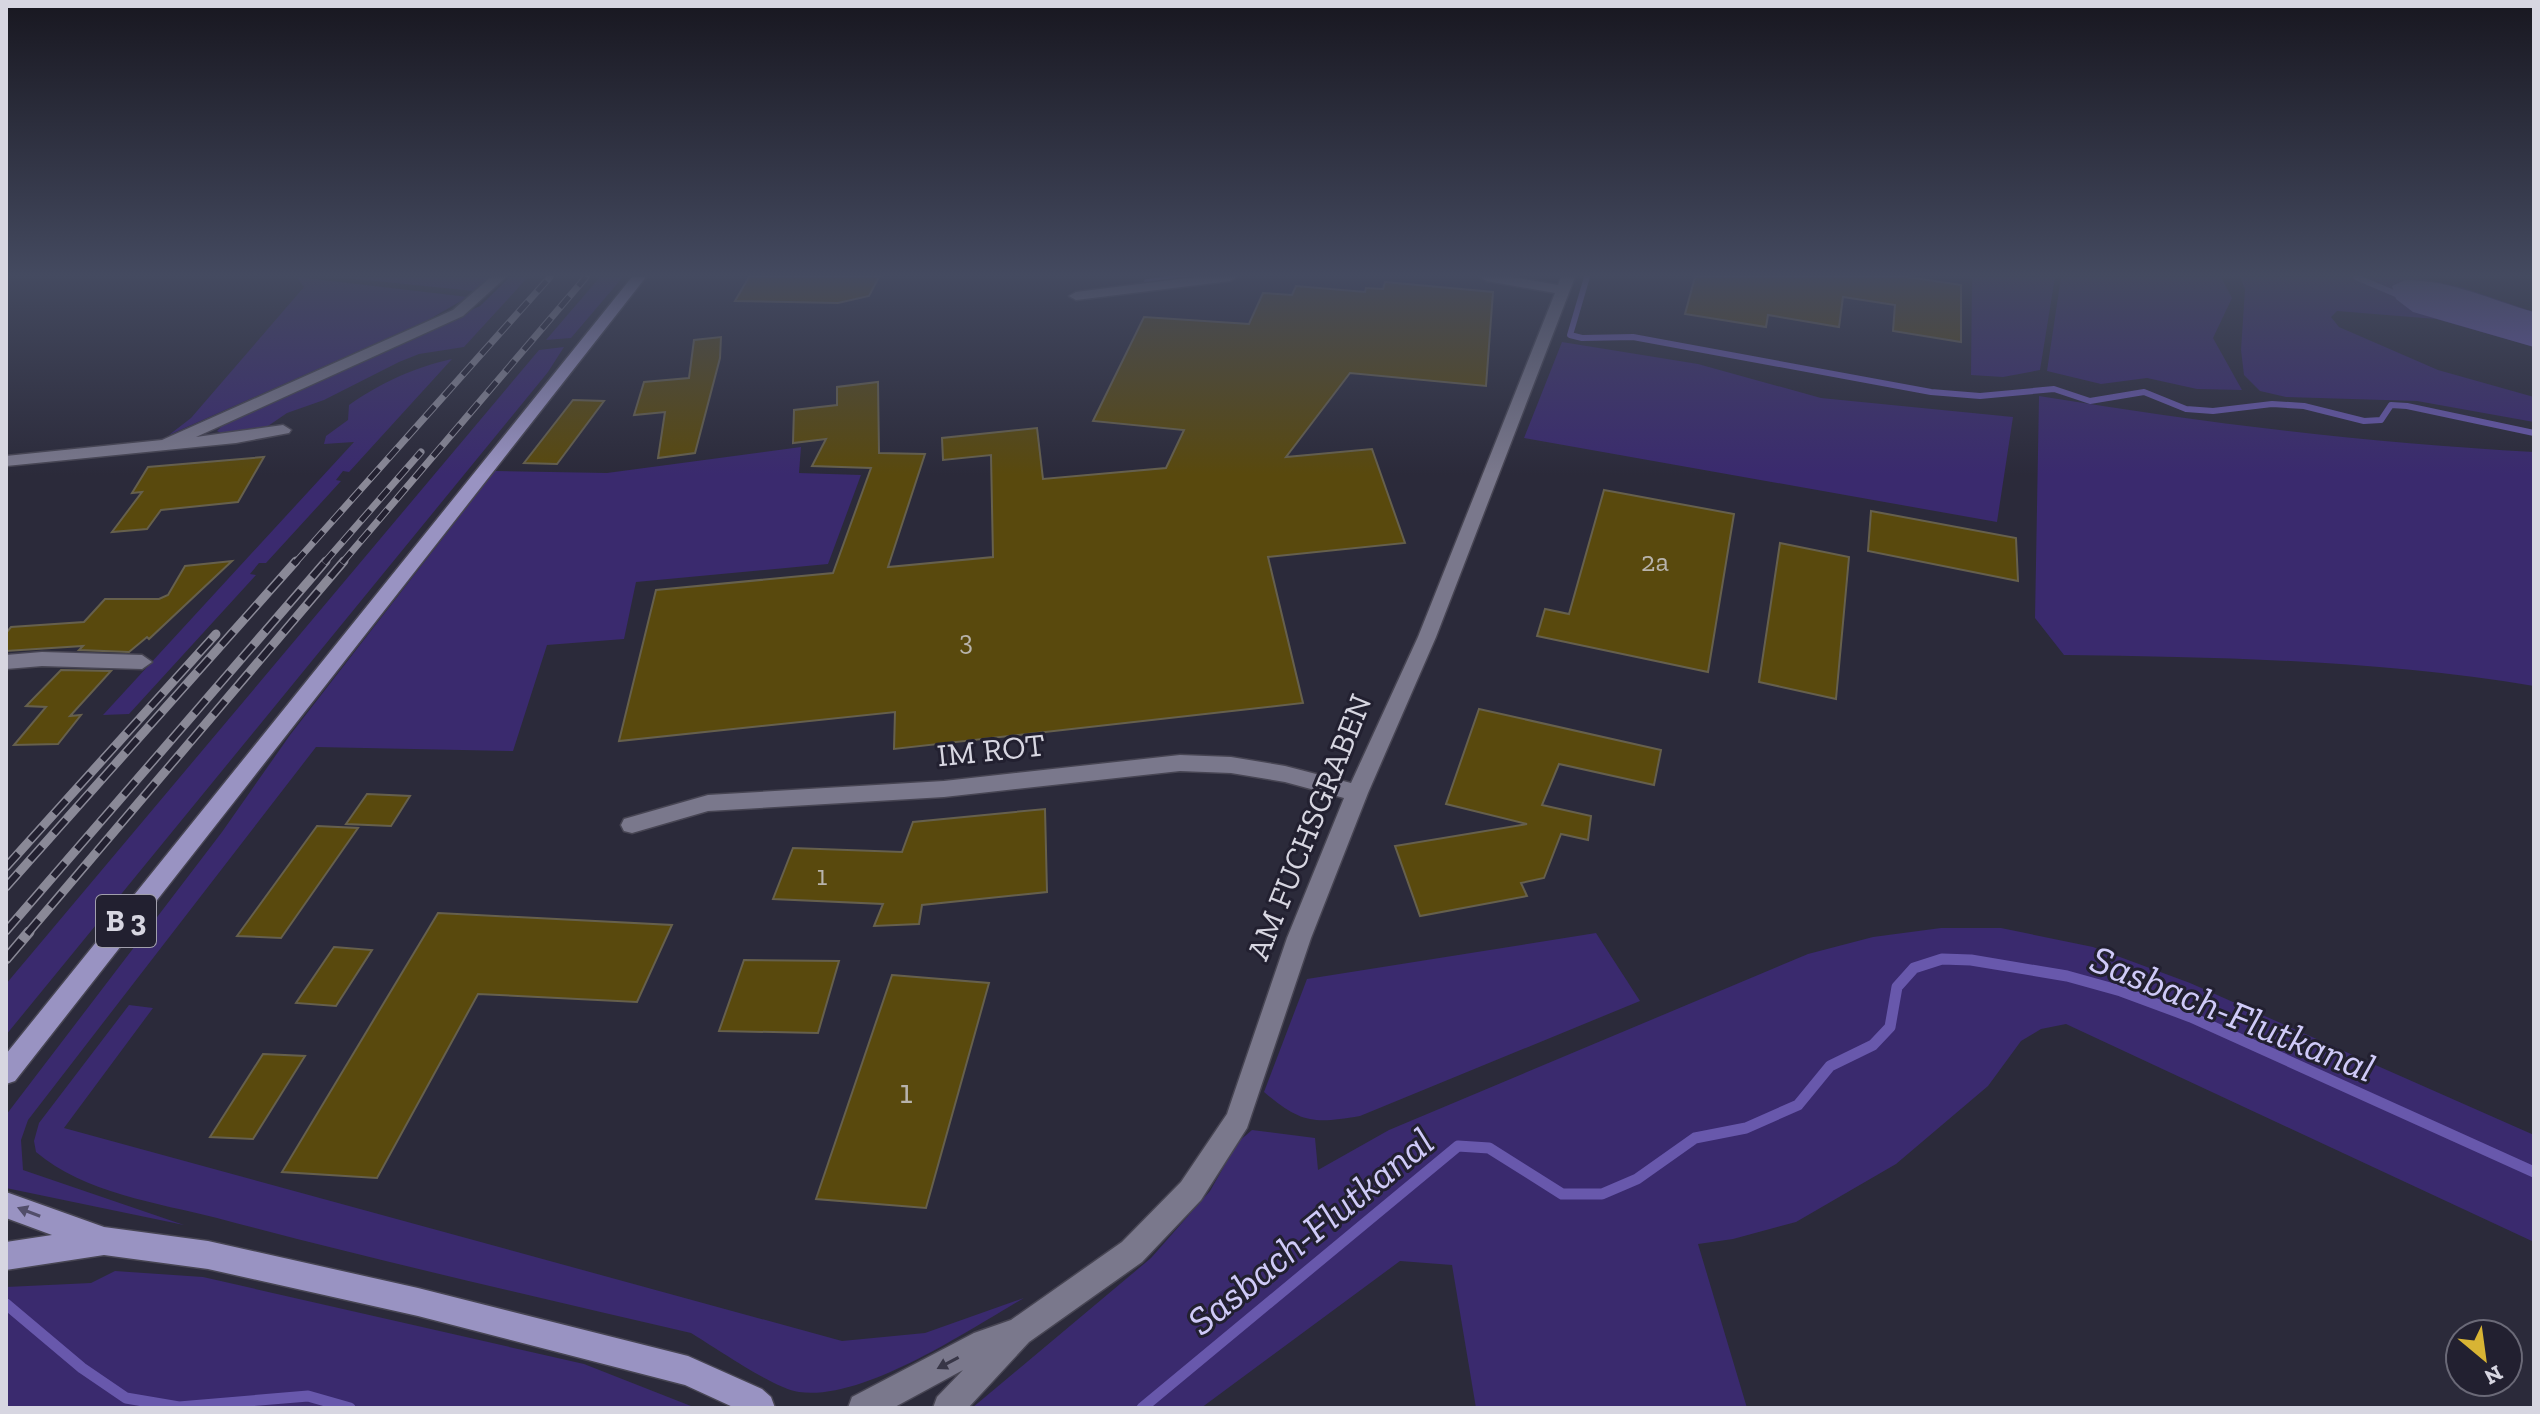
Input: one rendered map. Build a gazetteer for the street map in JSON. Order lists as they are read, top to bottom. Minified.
{"streets":{"main road":["B 3"],"street":["IM ROT","AM FUCHSGRABEN"]},"crossings":[["IM ROT","AM FUCHSGRABEN"]],"water":["Sasbach-Flutkanal"],"house_numbers":["2a","3","1","1"],"north":"bottom right"}
